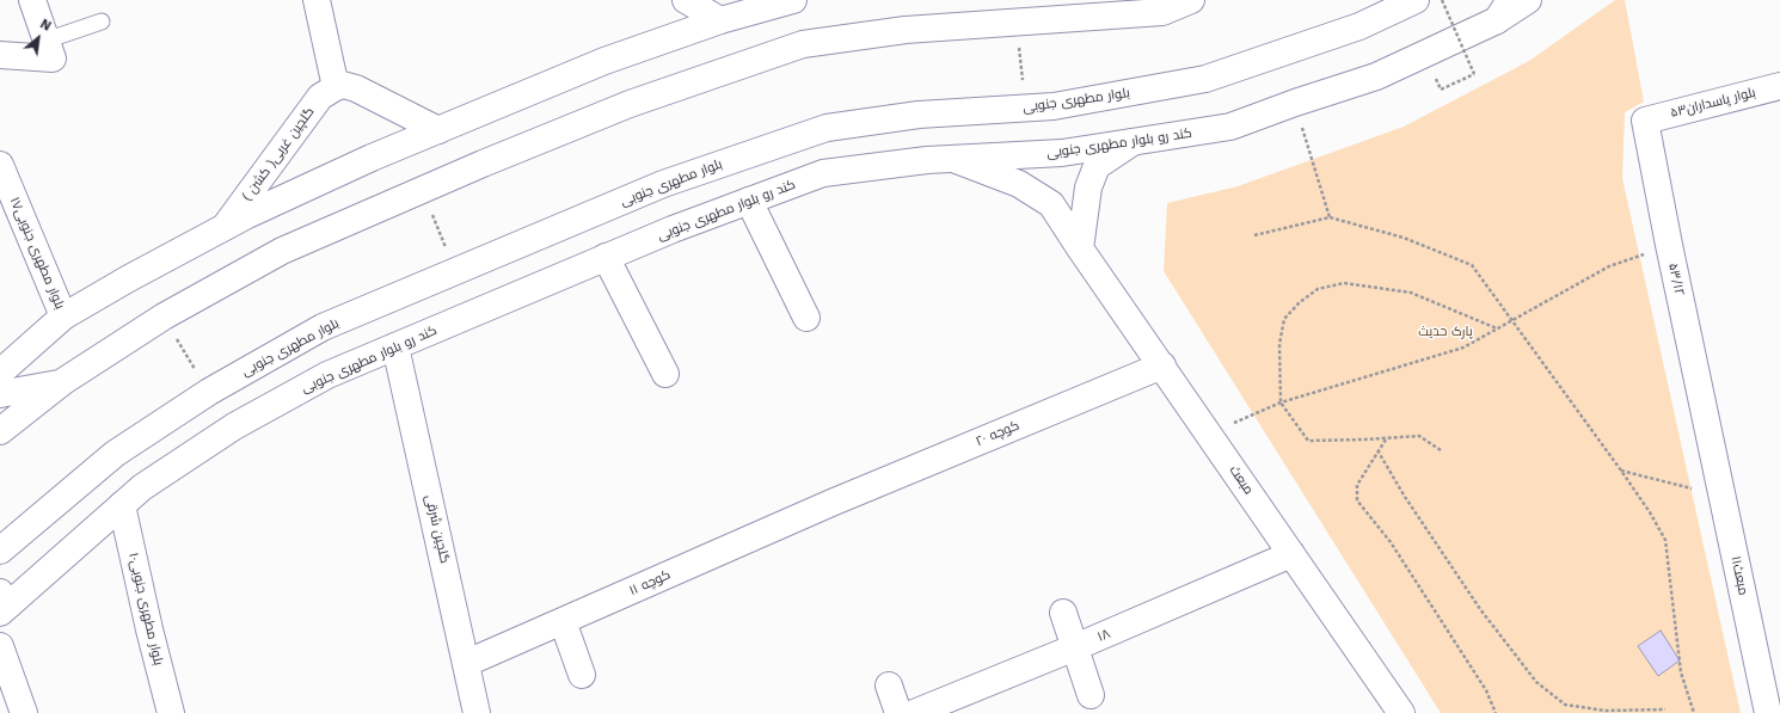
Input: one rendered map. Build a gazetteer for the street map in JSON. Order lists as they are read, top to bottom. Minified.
{"streets":{"main road":["بلوار مطهری جنوبی","بلوار پاسداران۵۳","کند رو بلوار مطهری جنوبی","گلچین غربی( کشن )","بلوار مطهری جنوبی۱۷","۵۳/۱۲","کوچه ۲۰","مبعث","گلچین شرقی","مبعث۱۱","کوچه ۱۱","بلوار مطهری جنوبی۱۰","۱۸"]},"crossings":[["بلوار پاسداران۵۳","۵۳/۱۲"],["کند رو بلوار مطهری جنوبی","مبعث"],["کند رو بلوار مطهری جنوبی","گلچین شرقی"],["کند رو بلوار مطهری جنوبی","بلوار مطهری جنوبی۱۰"],["۵۳/۱۲","مبعث۱۱"],["کوچه ۲۰","مبعث"],["کوچه ۲۰","کوچه ۱۱"],["مبعث","۱۸"],["گلچین شرقی","کوچه ۱۱"]],"parks":["پارک حدیث"],"north":"top right"}
